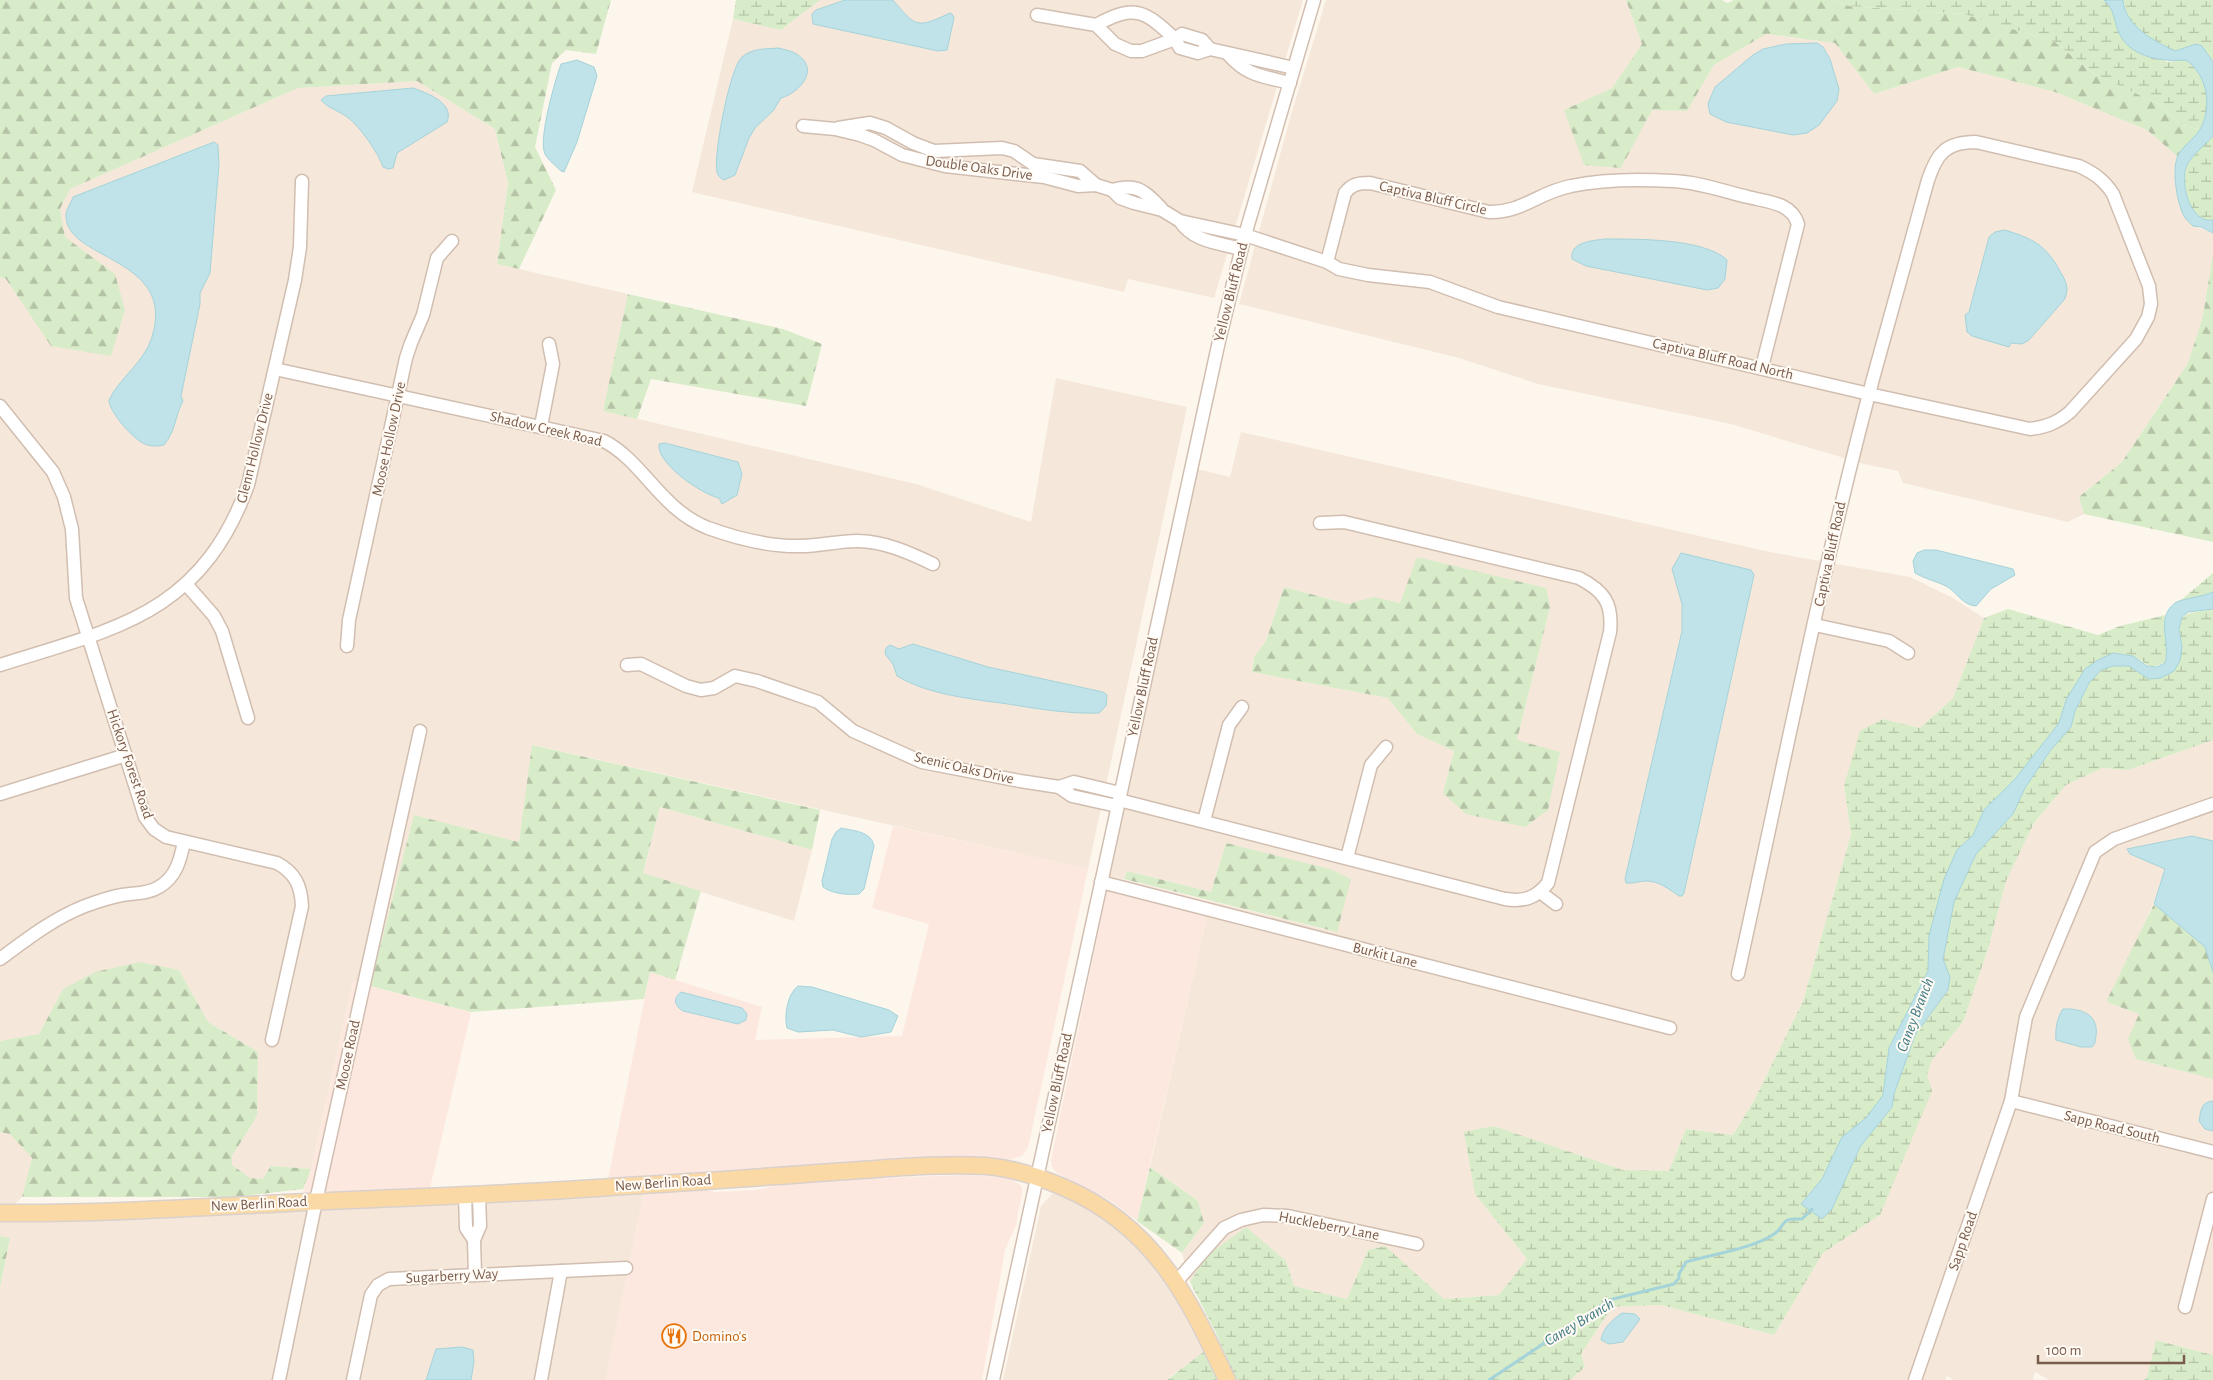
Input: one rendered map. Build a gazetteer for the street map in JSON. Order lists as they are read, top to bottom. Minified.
{"streets":{"main road":["New Berlin Road"],"street":["Double Oaks Drive","Captiva Bluff Circle","Yellow Bluff Road","Captiva Bluff Road North","Shadow Creek Road","Moose Hollow Drive","Glenn Hollow Drive","Captiva Bluff Road","Hickory Forest Road","Scenic Oaks Drive","Burkit Lane","Moose Road","Sapp Road South","Huckleberry Lane","Sapp Road","Sugarberry Way"]},"crossings":[["Double Oaks Drive","Yellow Bluff Road"],["Double Oaks Drive","Captiva Bluff Road North"],["Captiva Bluff Circle","Captiva Bluff Road North"],["Yellow Bluff Road","Captiva Bluff Road North"],["Yellow Bluff Road","Scenic Oaks Drive"],["Yellow Bluff Road","Burkit Lane"],["Yellow Bluff Road","New Berlin Road"],["Captiva Bluff Road North","Captiva Bluff Road"],["Shadow Creek Road","Moose Hollow Drive"],["Shadow Creek Road","Glenn Hollow Drive"],["Glenn Hollow Drive","Hickory Forest Road"],["Moose Road","New Berlin Road"],["Sapp Road South","Sapp Road"],["New Berlin Road","Huckleberry Lane"]],"water":["Caney Branch"],"places":{"restaurant":["Domino's"]},"scale_bar":"100 m"}
